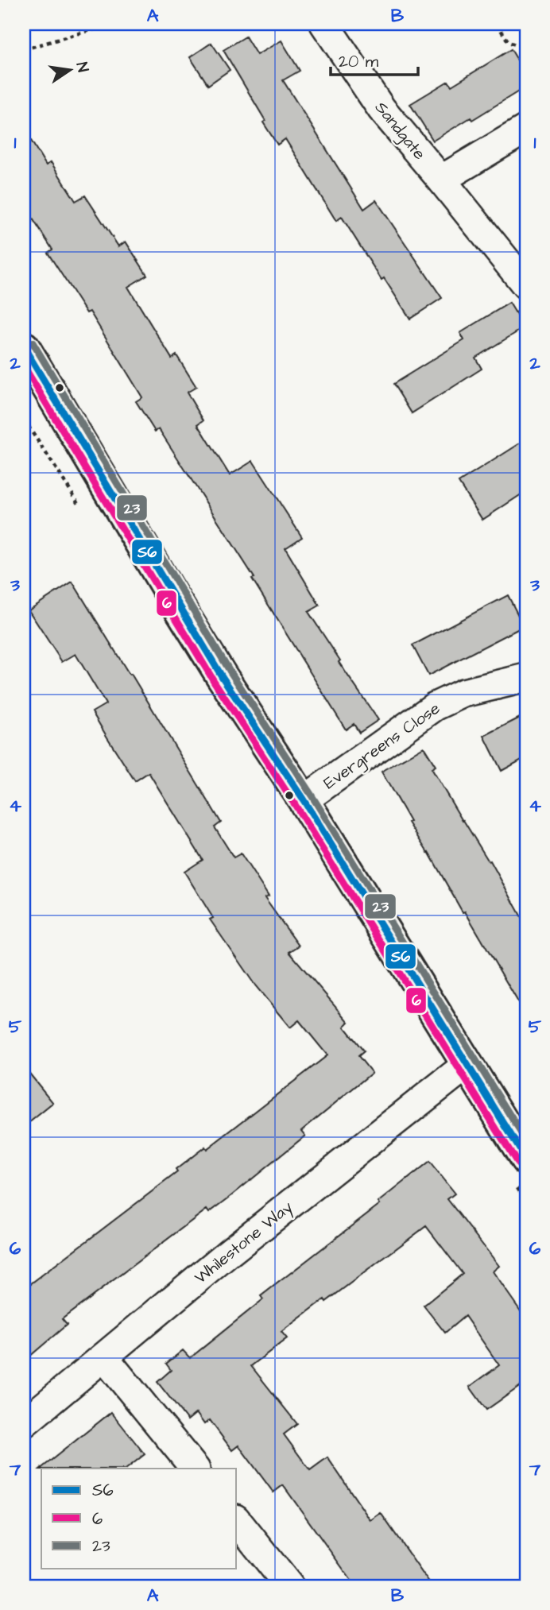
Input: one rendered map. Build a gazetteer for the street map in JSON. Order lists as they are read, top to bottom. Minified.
{"streets":{"street":["Sandgate","Evergreens Close","Whilestone Way"]},"lines":["transit line 23","transit line S6","transit line 6"],"legend":["S6","6","23"],"scale_bar":"20 m","north":"right","grid":{"columns":["A","B"],"rows":["1","2","3","4","5","6","7"]}}
